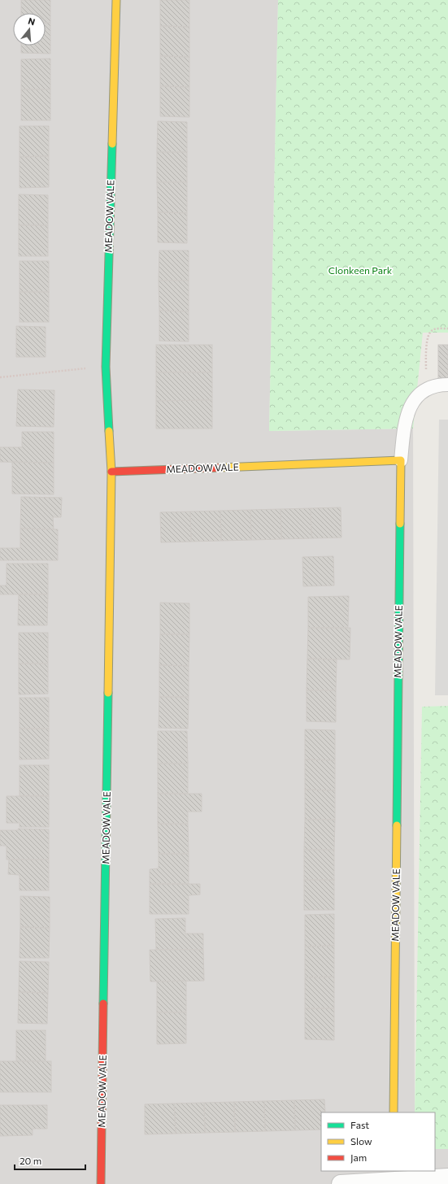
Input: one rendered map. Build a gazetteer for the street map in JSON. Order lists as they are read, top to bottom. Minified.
{"streets":{"street":["MEADOW VALE"]},"parks":["Clonkeen Park"],"legend":["Fast","Slow","Jam"],"scale_bar":"20 m","north":"top"}
